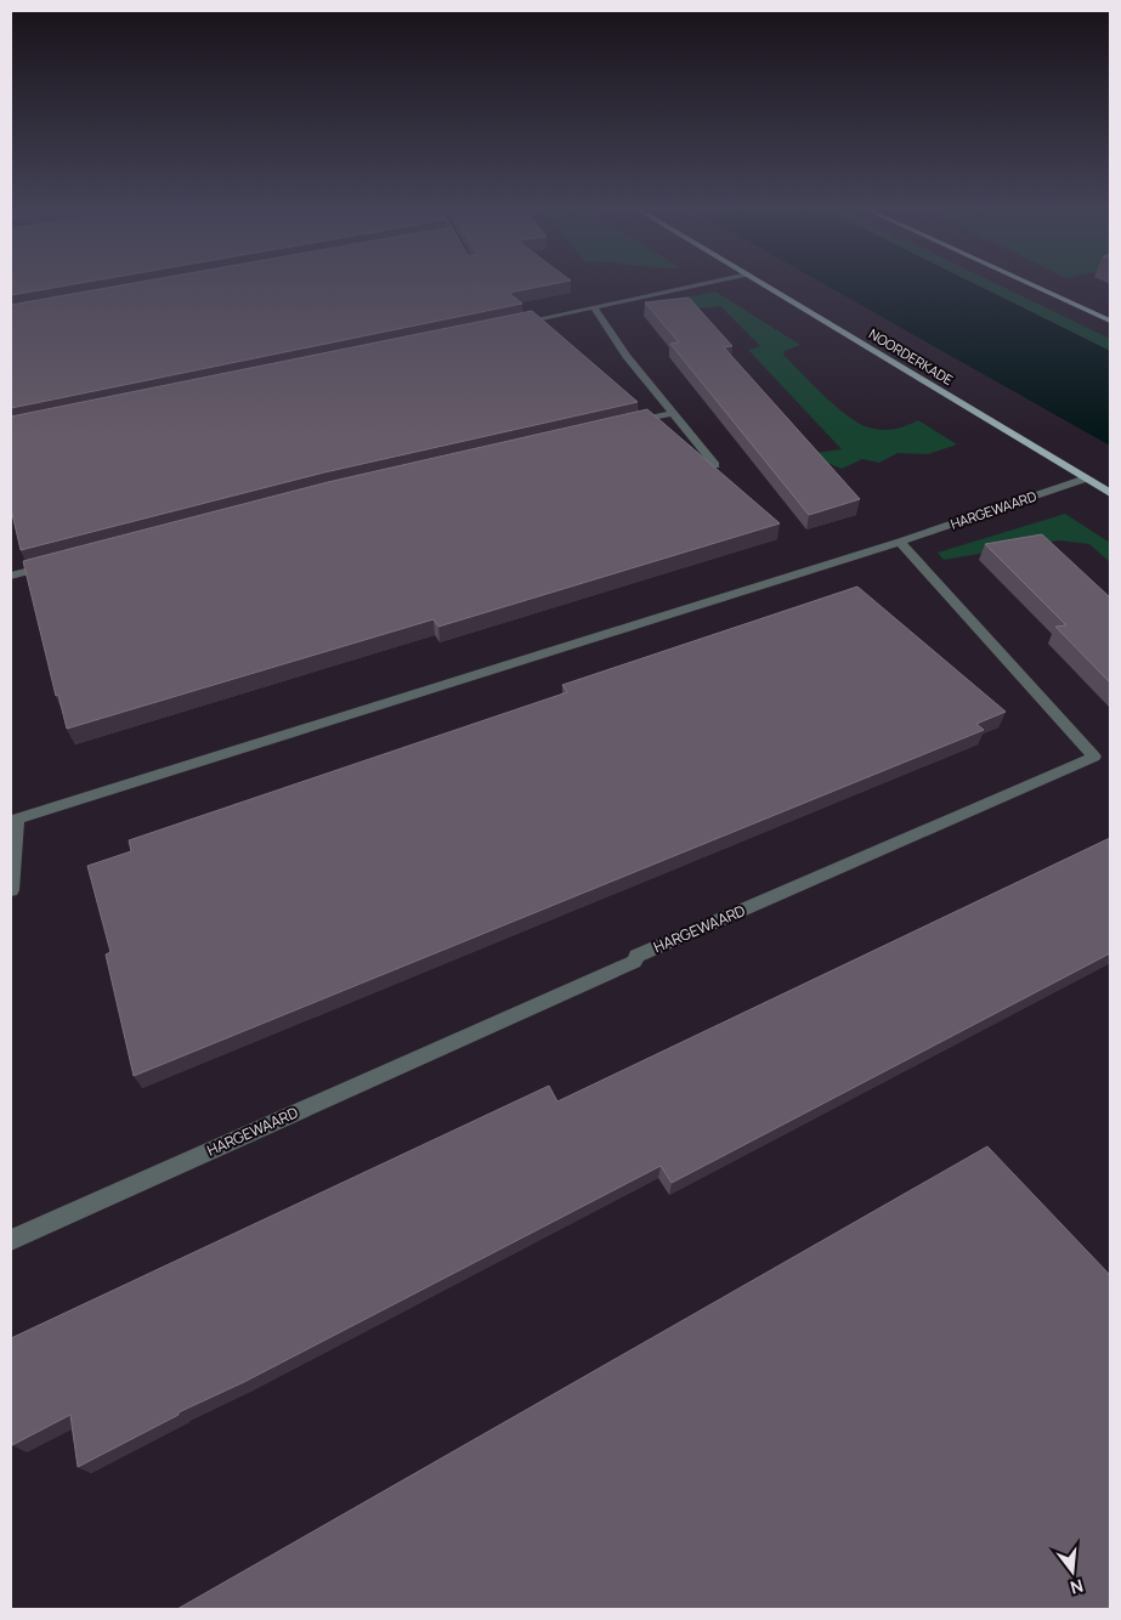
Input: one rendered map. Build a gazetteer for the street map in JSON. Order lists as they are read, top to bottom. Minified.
{"streets":{"main road":["NOORDERKADE"],"street":["HARGEWAARD"]},"crossings":[["NOORDERKADE","HARGEWAARD"]],"north":"bottom"}
